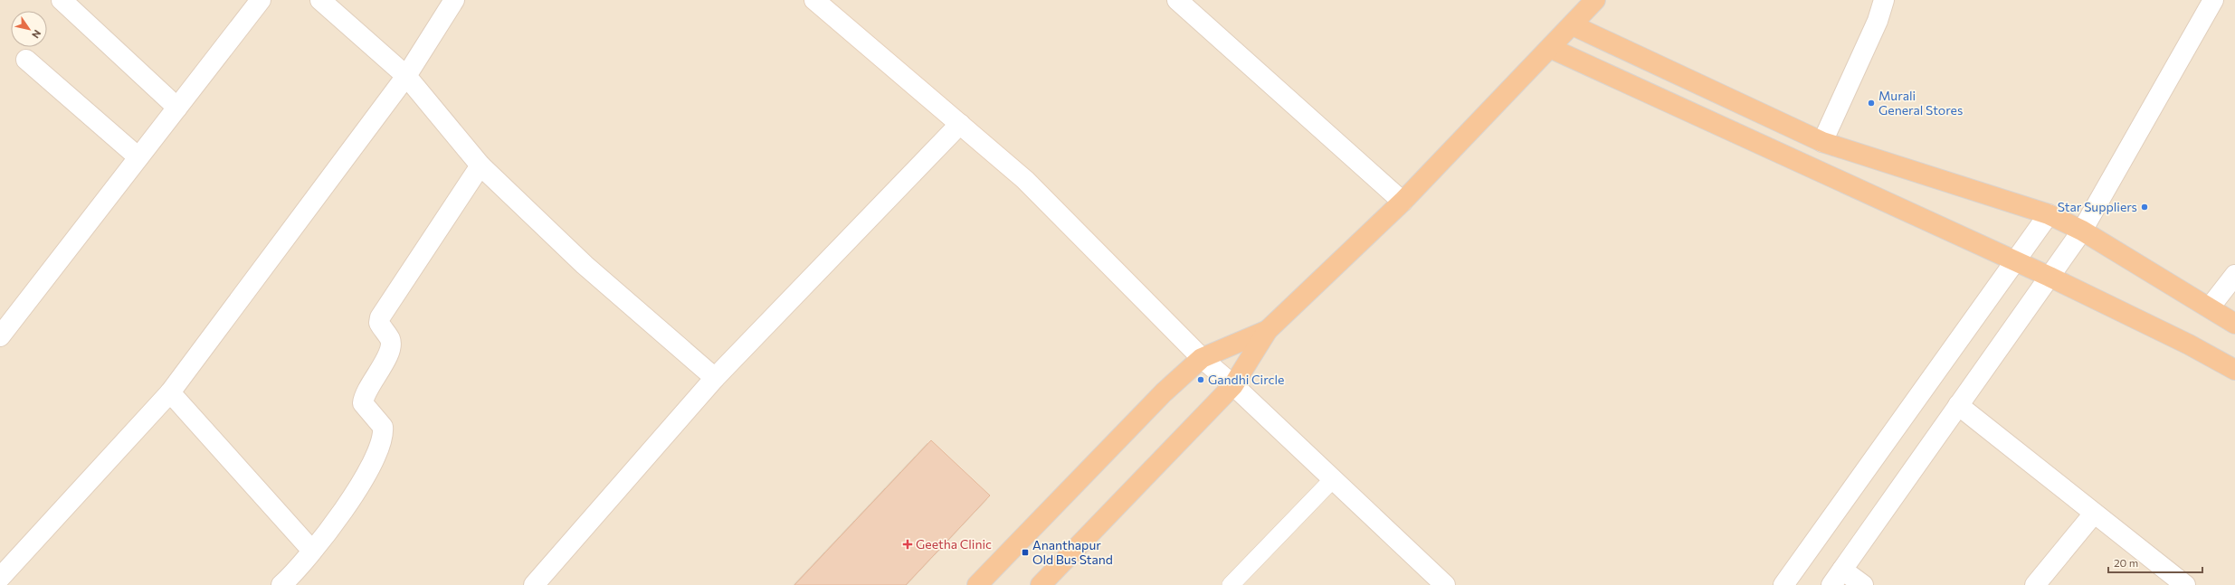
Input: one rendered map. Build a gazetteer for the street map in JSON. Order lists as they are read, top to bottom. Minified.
{"places":{"other":["Murali General Stores","Star Suppliers","Gandhi Circle"],"health":["Geetha Clinic"],"transit":["Ananthapur Old Bus Stand"]},"scale_bar":"20 m","north":"bottom right"}
